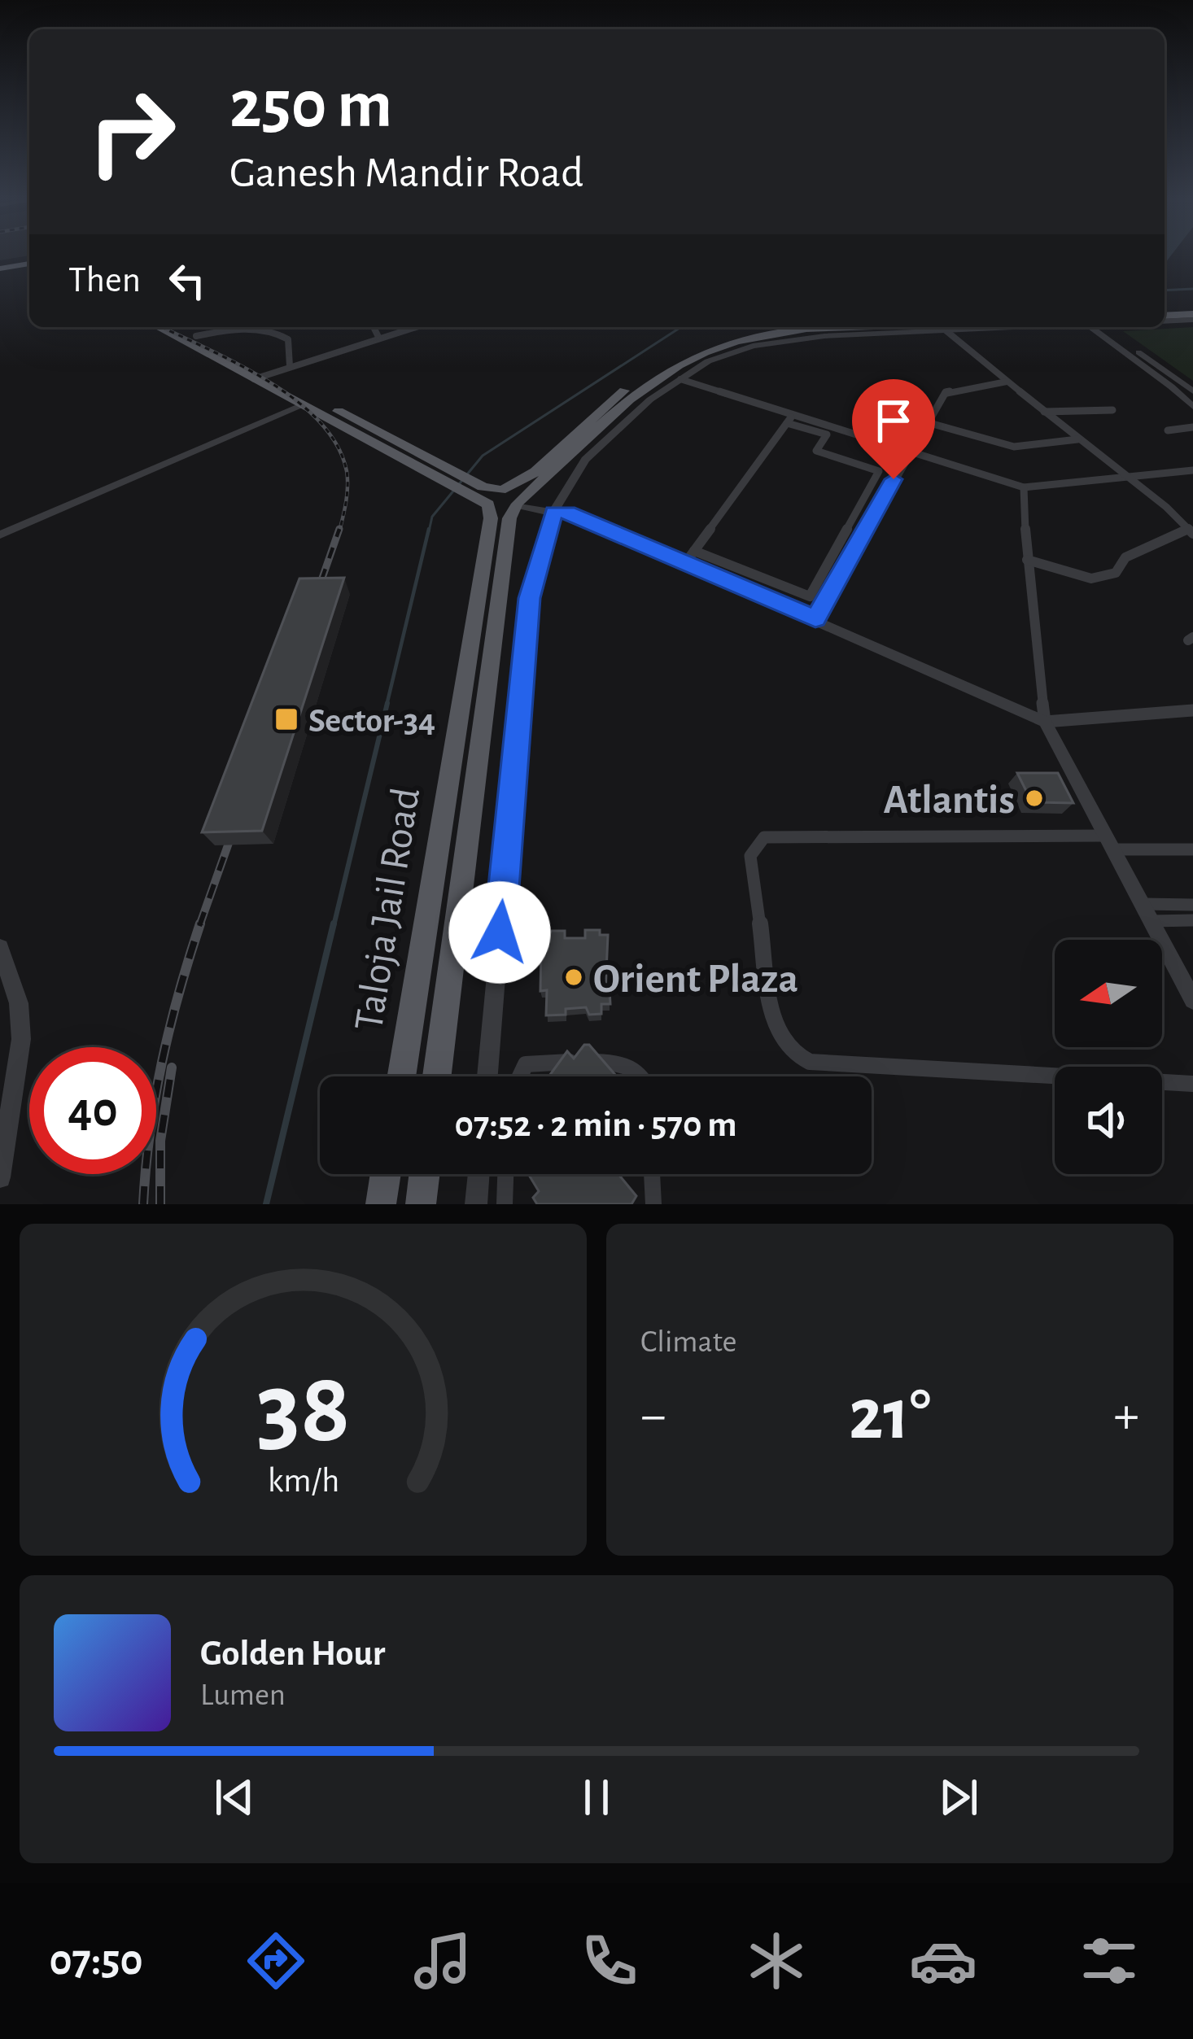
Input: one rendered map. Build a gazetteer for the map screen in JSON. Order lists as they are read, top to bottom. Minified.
{"streets":{"main road":["Taloja Jail Road"]},"places":{"transit":["Sector-34"],"other":["Atlantis","Orient Plaza"]},"north":"left","page":{"turn":["250 m","Ganesh Mandir Road"],"then":"Then","limit":"40","trip":"07:52 · 2 min · 570 m","tile":"Climate","heat":["−","21°","+"],"song":["Golden Hour","Lumen"],"tabs":"07:50","gauge":["38","km/h"]}}
